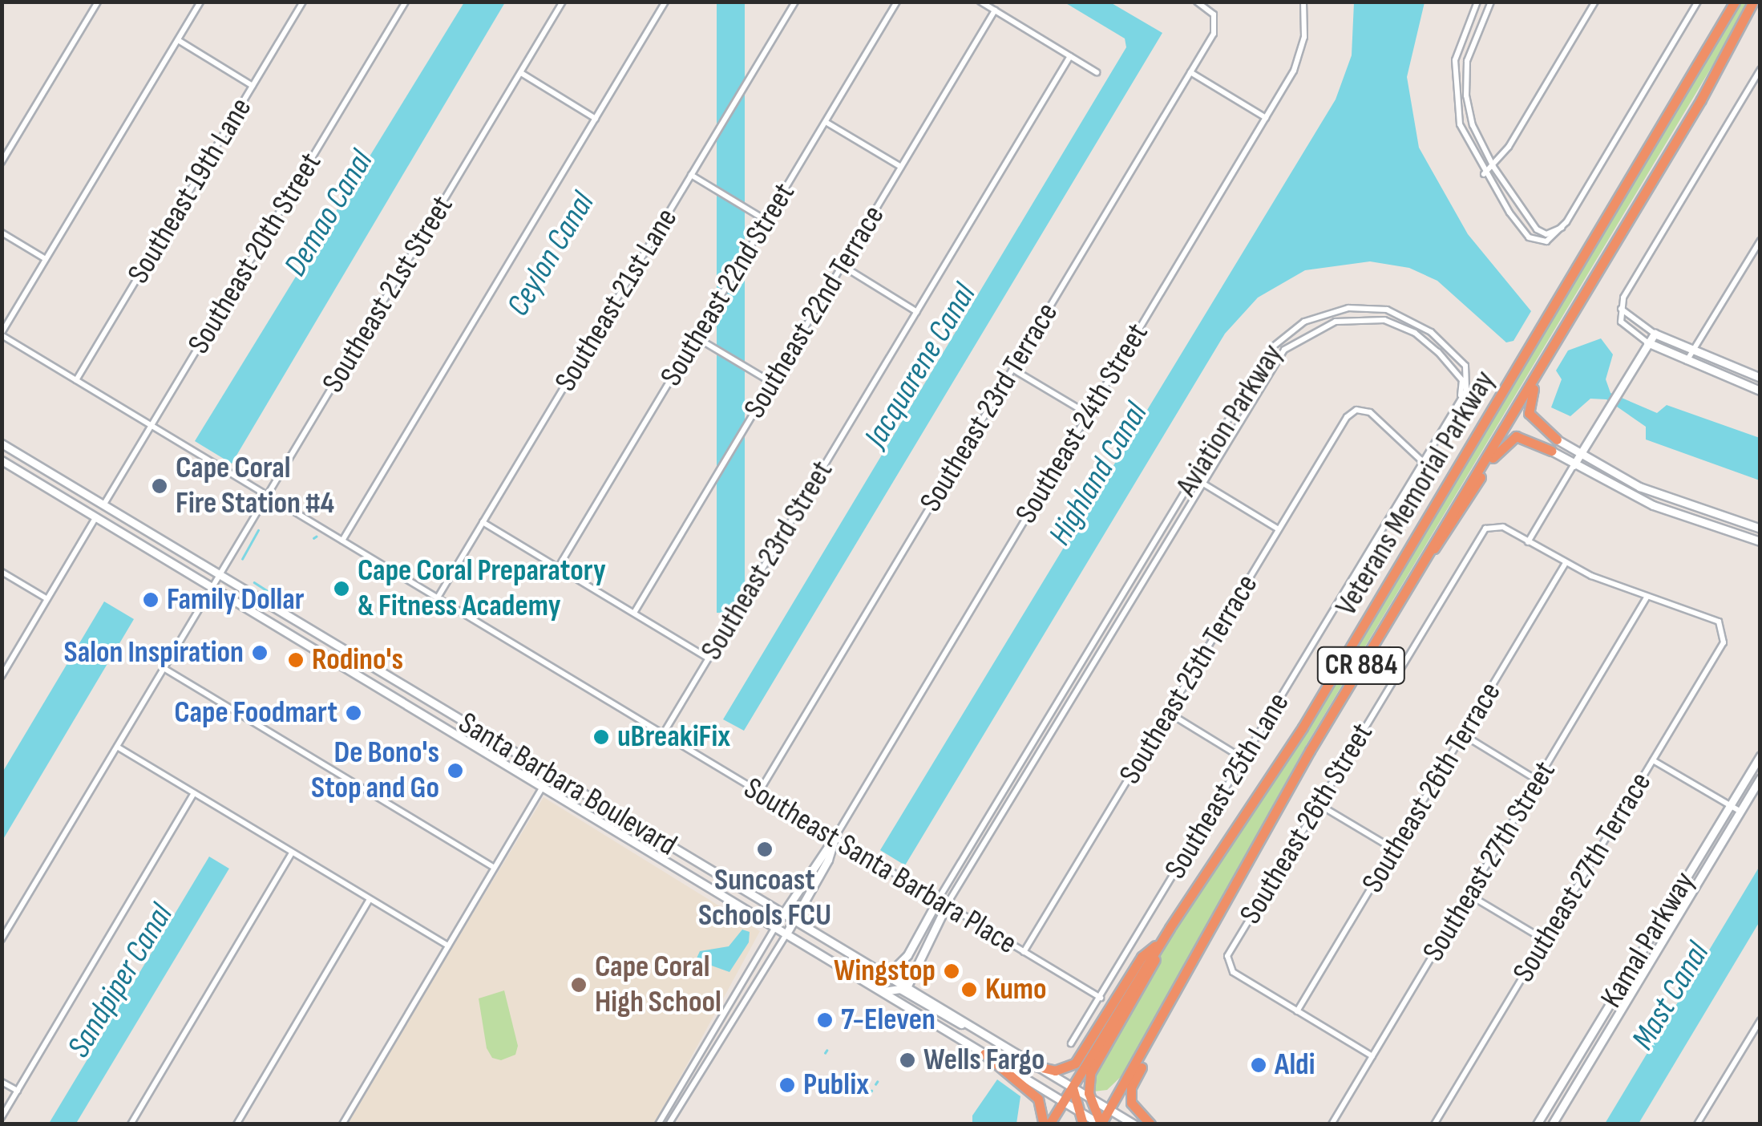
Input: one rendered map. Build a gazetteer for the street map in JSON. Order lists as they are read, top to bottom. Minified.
{"streets":{"highway":["Veterans Memorial Parkway","CR 884"],"main road":["Aviation Parkway","Southeast 24th Street","Santa Barbara Boulevard","Kamal Parkway"],"street":["Southeast 19th Lane","Southeast 20th Street","Southeast 22nd Street","Southeast 21st Street","Southeast 21st Lane","Southeast 22nd Terrace","Southeast 23rd Terrace","Southeast 23rd Street","Southeast 25th Terrace","Southeast 25th Lane","Southeast 26th Terrace","Southeast 26th Street","Southeast 27th Street","Southeast Santa Barbara Place","Southeast 27th Terrace"]},"crossings":[["Southeast 19th Lane","Southeast Santa Barbara Place"],["Southeast 20th Street","Santa Barbara Boulevard"],["Southeast 20th Street","Southeast Santa Barbara Place"],["Southeast 21st Street","Santa Barbara Boulevard"],["Southeast 21st Street","Southeast Santa Barbara Place"],["Southeast 21st Lane","Southeast Santa Barbara Place"],["Southeast 23rd Terrace","Southeast Santa Barbara Place"],["Aviation Parkway","Santa Barbara Boulevard"],["Aviation Parkway","Southeast 25th Lane"],["Aviation Parkway","Southeast Santa Barbara Place"],["Southeast 24th Street","Santa Barbara Boulevard"],["Southeast 24th Street","Southeast Santa Barbara Place"],["Veterans Memorial Parkway","Santa Barbara Boulevard"],["Southeast 23rd Street","Southeast Santa Barbara Place"],["Southeast 25th Terrace","Southeast 25th Lane"],["Southeast 25th Terrace","Southeast Santa Barbara Place"],["Southeast 25th Lane","Southeast Santa Barbara Place"],["Southeast 26th Terrace","Southeast 26th Street"],["Southeast 27th Street","Southeast 27th Terrace"]],"water":["Demao Canal","Ceylon Canal","Jacquarene Canal","Highland Canal","Sandpiper Canal","Mast Canal"],"places":["Cape Coral Fire Station #4","Cape Coral Preparatory & Fitness Academy","Family Dollar","Salon Inspiration","Rodino's","Cape Foodmart","uBreakiFix","De Bono's Stop and Go","Suncoast Schools FCU","Wingstop","Cape Coral High School","Kumo","7-Eleven","Wells Fargo","Aldi","Publix"]}
